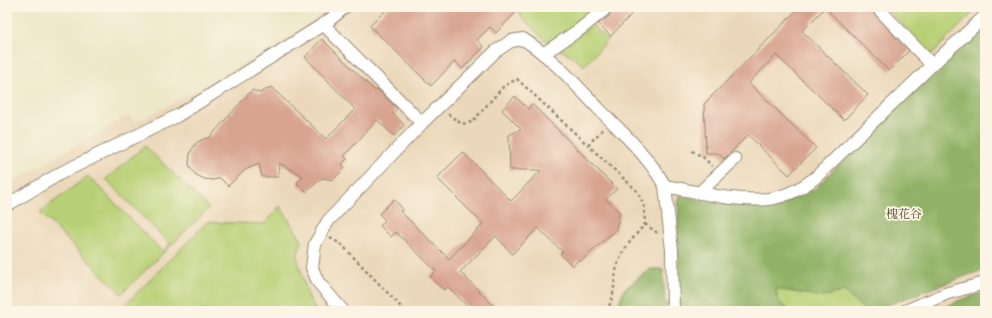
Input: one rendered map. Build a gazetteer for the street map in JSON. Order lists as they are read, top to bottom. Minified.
{"parks":["槐花谷"]}
